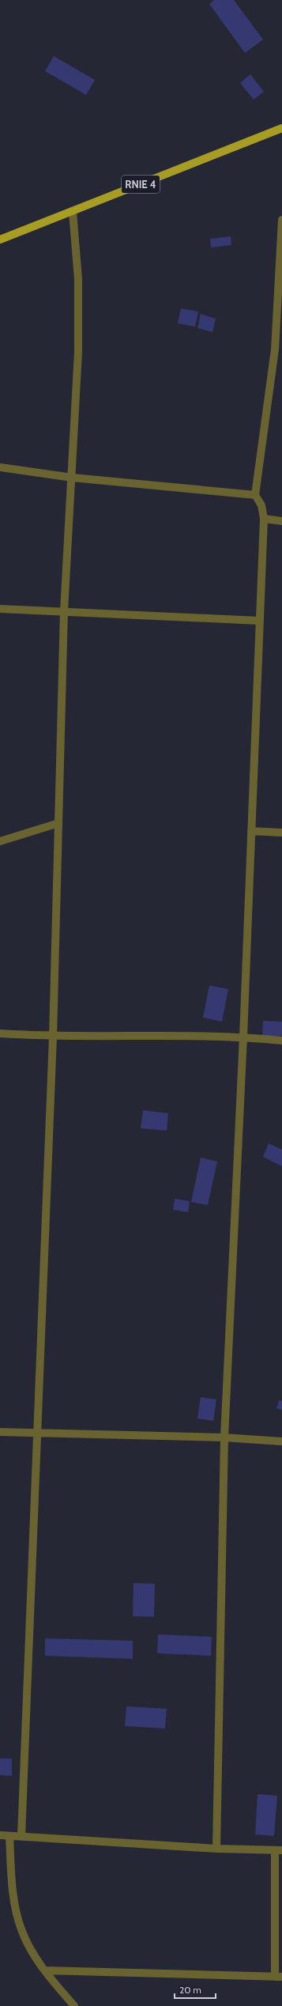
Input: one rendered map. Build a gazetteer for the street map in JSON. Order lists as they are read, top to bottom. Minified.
{"streets":{"main road":["RNIE 4"]},"scale_bar":"20 m"}
